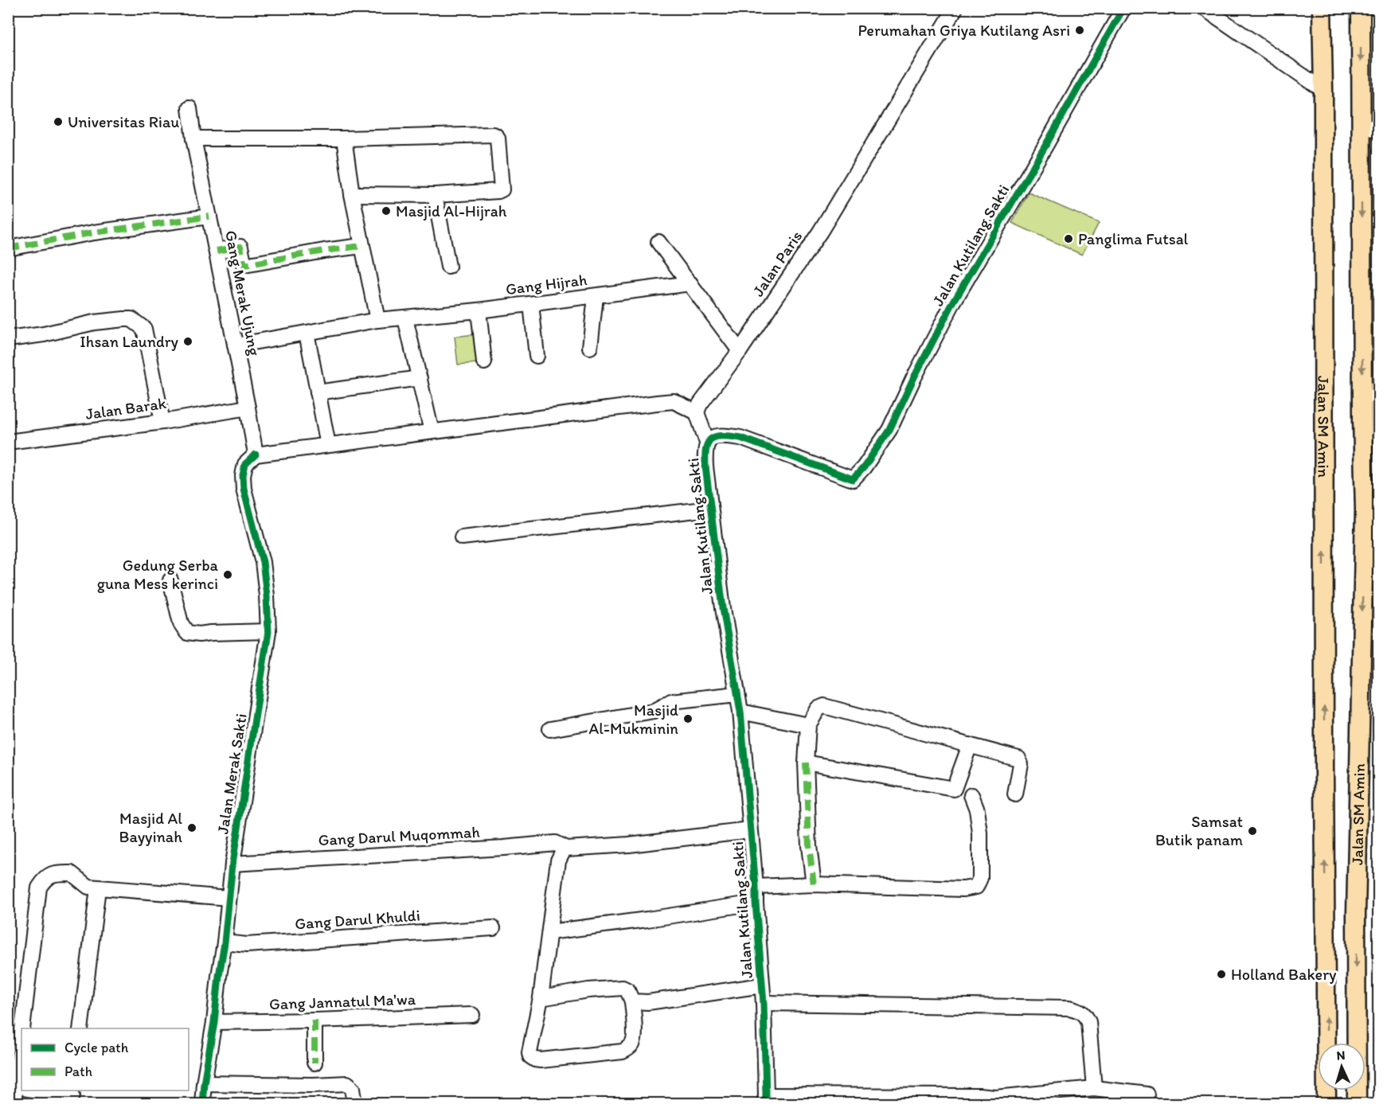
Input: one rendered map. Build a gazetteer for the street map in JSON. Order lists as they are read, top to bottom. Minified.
{"streets":{"main road":["Jalan SM Amin"],"street":["Jalan Kutilang Sakti","Jalan Paris","Gang Hijrah","Gang Merak Ujung","Jalan Barak","Jalan Merak Sakti","Gang Darul Muqommah","Gang Darul Khuldi","Gang Jannatul Ma'wa"]},"crossings":[["Jalan Kutilang Sakti","Gang Darul Muqommah"],["Gang Hijrah","Gang Merak Ujung"],["Gang Merak Ujung","Jalan Barak"],["Gang Merak Ujung","Jalan Merak Sakti"],["Jalan Merak Sakti","Gang Darul Muqommah"],["Jalan Merak Sakti","Gang Darul Khuldi"],["Jalan Merak Sakti","Gang Jannatul Ma'wa"]],"places":["Perumahan Griya Kutilang Asri","Universitas Riau","Masjid Al-Hijrah","Panglima Futsal","Ihsan Laundry","Gedung Serba guna Mess kerinci","Masjid Al-Mukminin","Masjid Al Bayyinah","Samsat Butik panam","Holland Bakery"],"legend":["Cycle path","Path"],"north":"top"}
